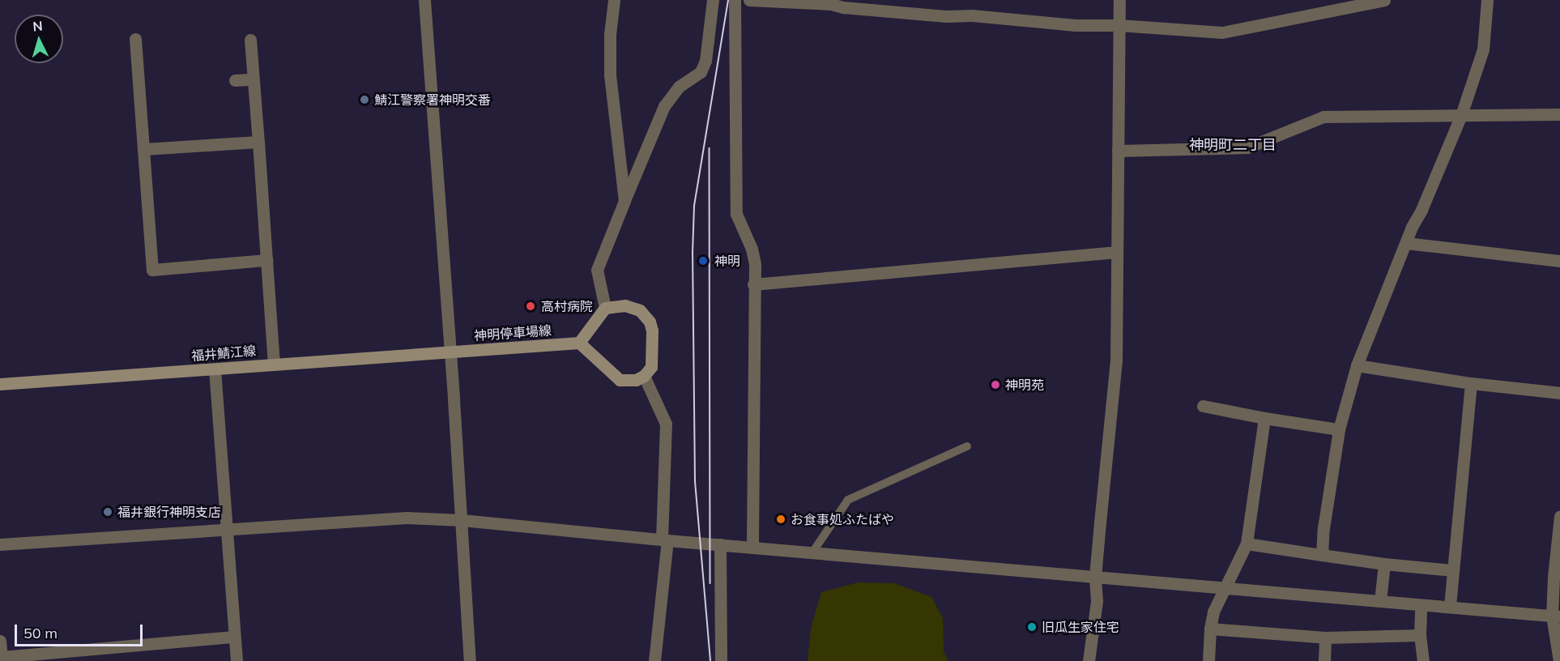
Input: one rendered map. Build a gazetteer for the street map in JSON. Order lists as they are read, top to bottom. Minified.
{"streets":{"main road":["神明停車場線","福井鯖江線"]},"crossings":[["神明停車場線","福井鯖江線"]],"districts":["神明町二丁目"],"places":["鯖江警察署神明交番","神明","高村病院","神明苑","福井銀行神明支店","お食事処ふたばや","旧瓜生家住宅"],"scale_bar":"50 m","north":"top"}
